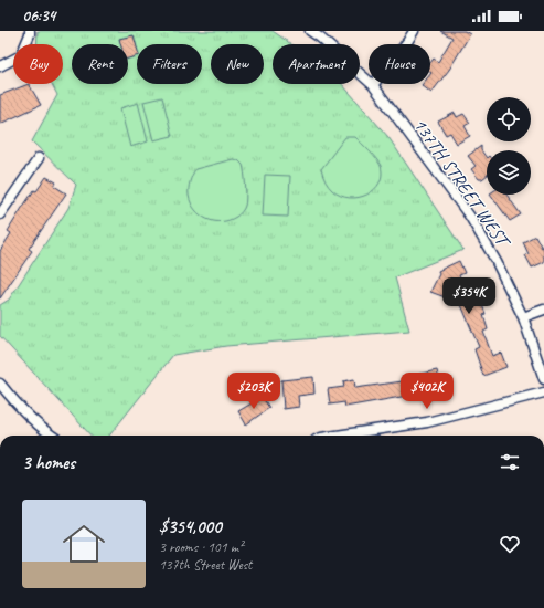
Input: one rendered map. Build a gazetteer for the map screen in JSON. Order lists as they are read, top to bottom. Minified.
{"streets":{"street":["137TH STREET WEST"]},"page":{"status":"06:34","chip":["Buy","Rent","Filters","New","Apartment","House"],"price":["$354K","$203K","$402K"],"heading":"3 homes","list":[{"name":"$354,000","note":"3 rooms · 101 m² · 137th Street West"}]}}
